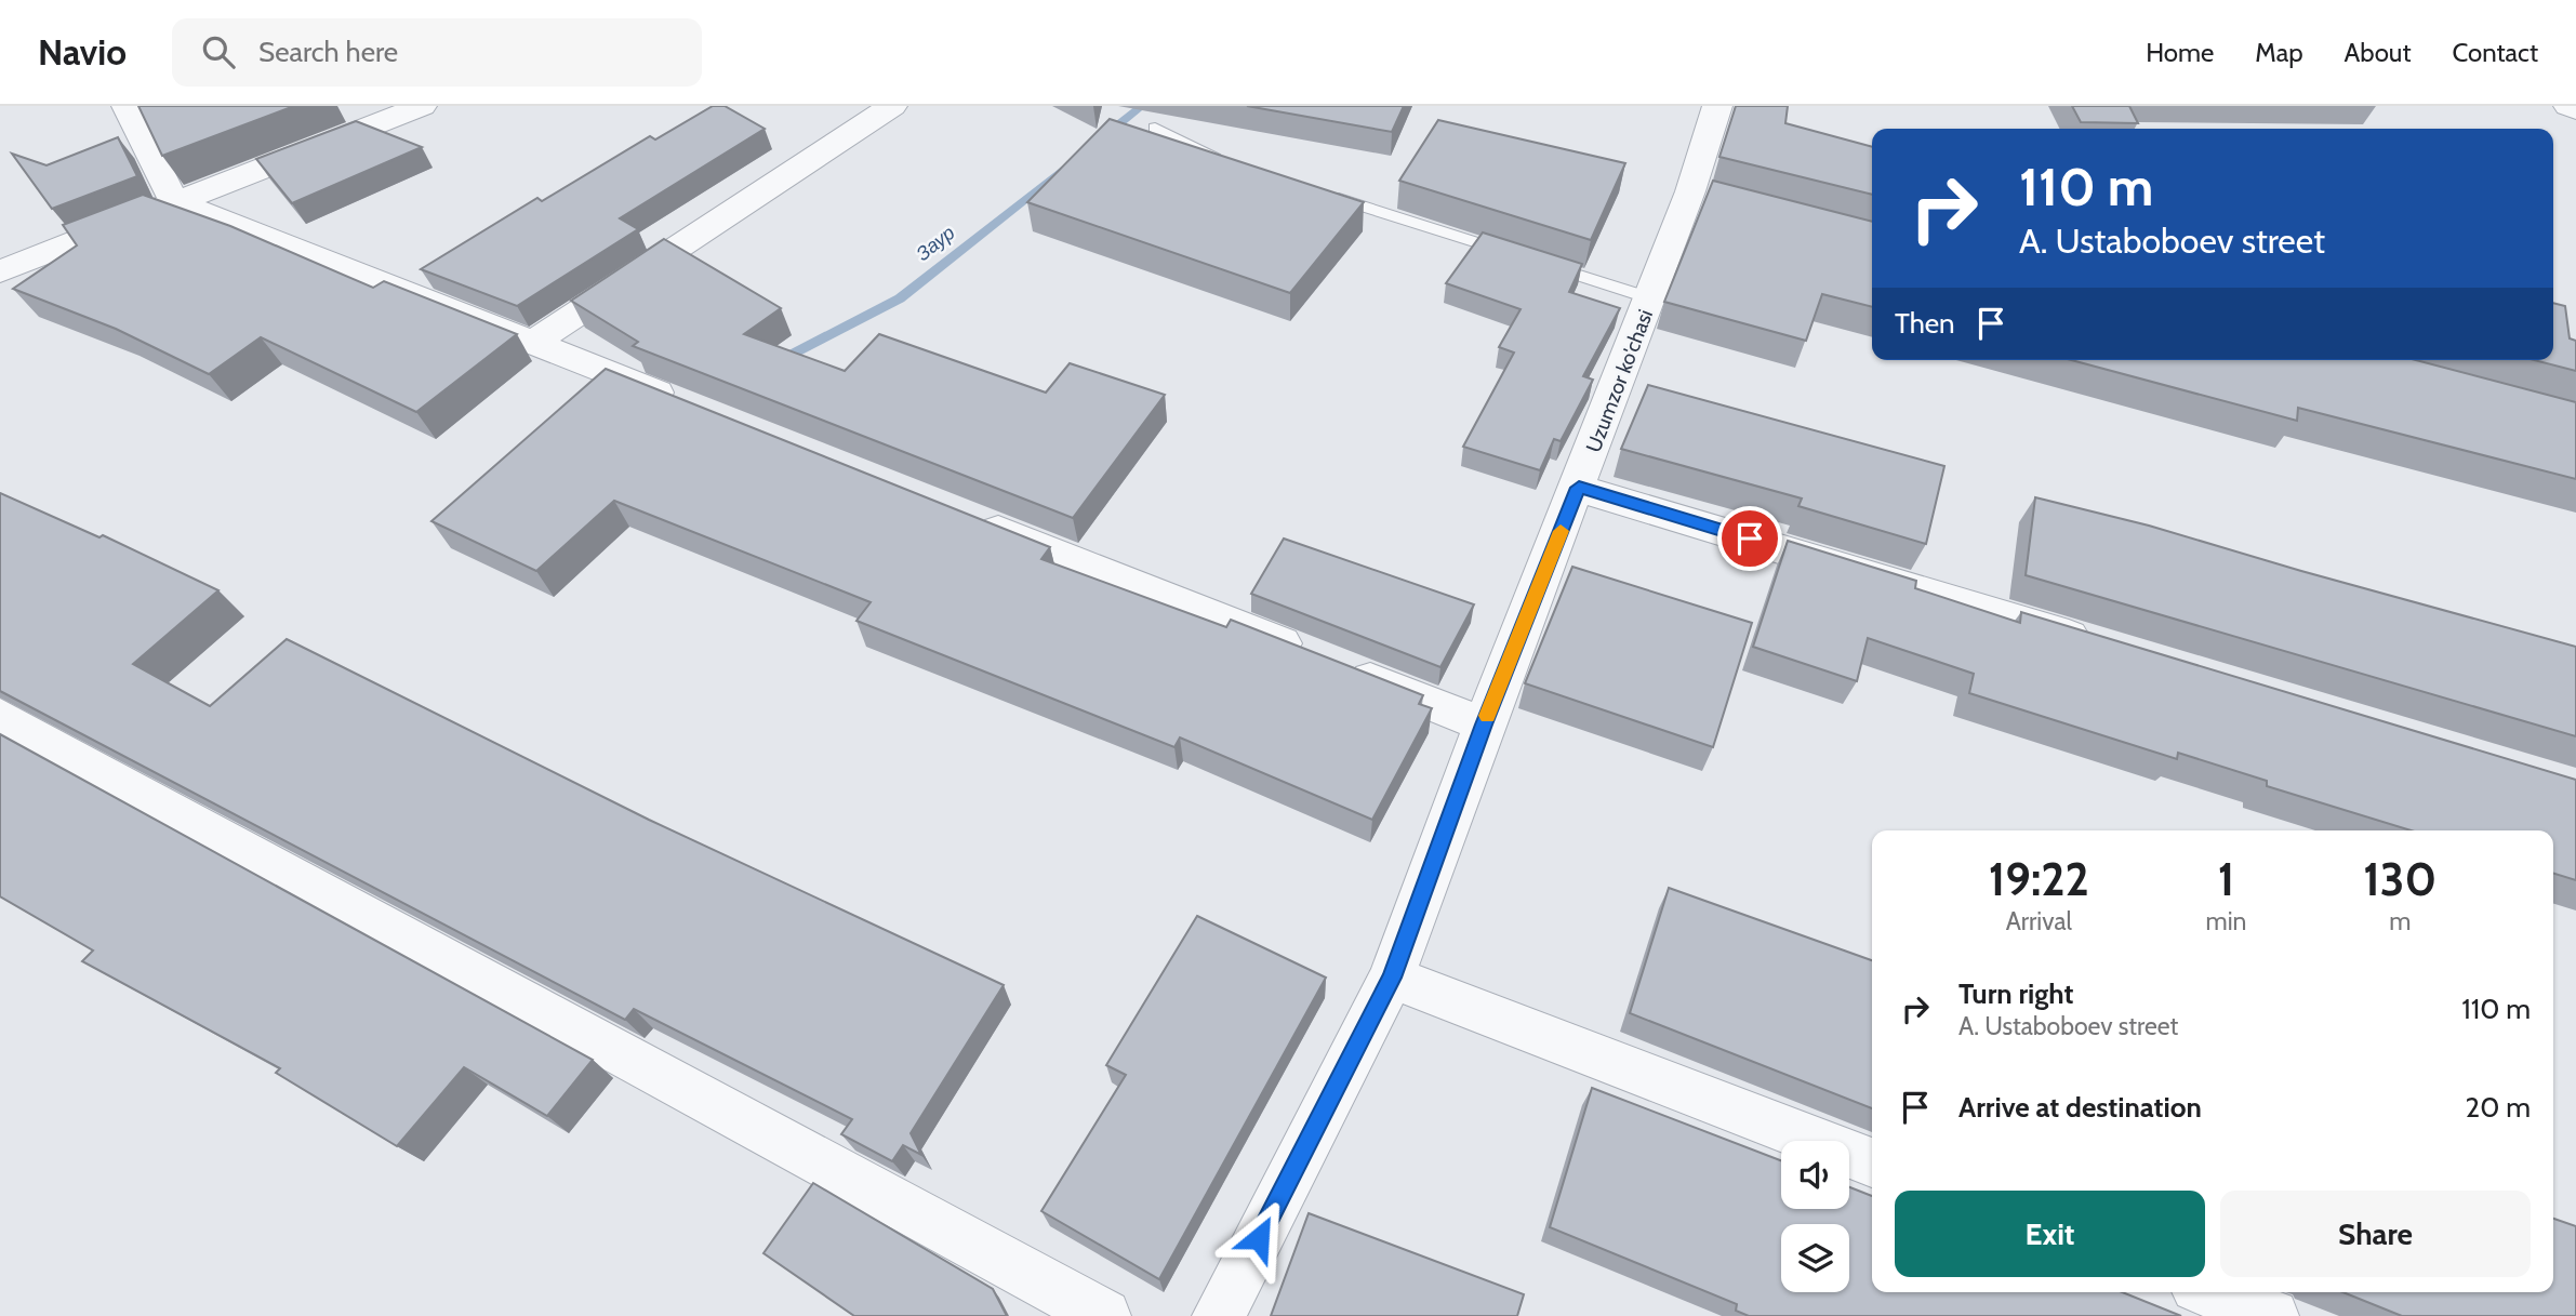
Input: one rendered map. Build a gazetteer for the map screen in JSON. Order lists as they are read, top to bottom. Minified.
{"streets":{"street":["Uzumzor ko'chasi"]},"water":["Заур"],"page":{"header":"Navio","search":"Search here","nav":["Home","Map","About","Contact"],"turn":["110 m","A. Ustaboboev street"],"then":"Then","eta":["19:22","Arrival","1","min","130","m"],"list":[{"name":"Turn right","note":"A. Ustaboboev street","value":"110 m"},{"name":"Arrive at destination","value":"20 m"}],"buttons":["Exit","Share"]}}
